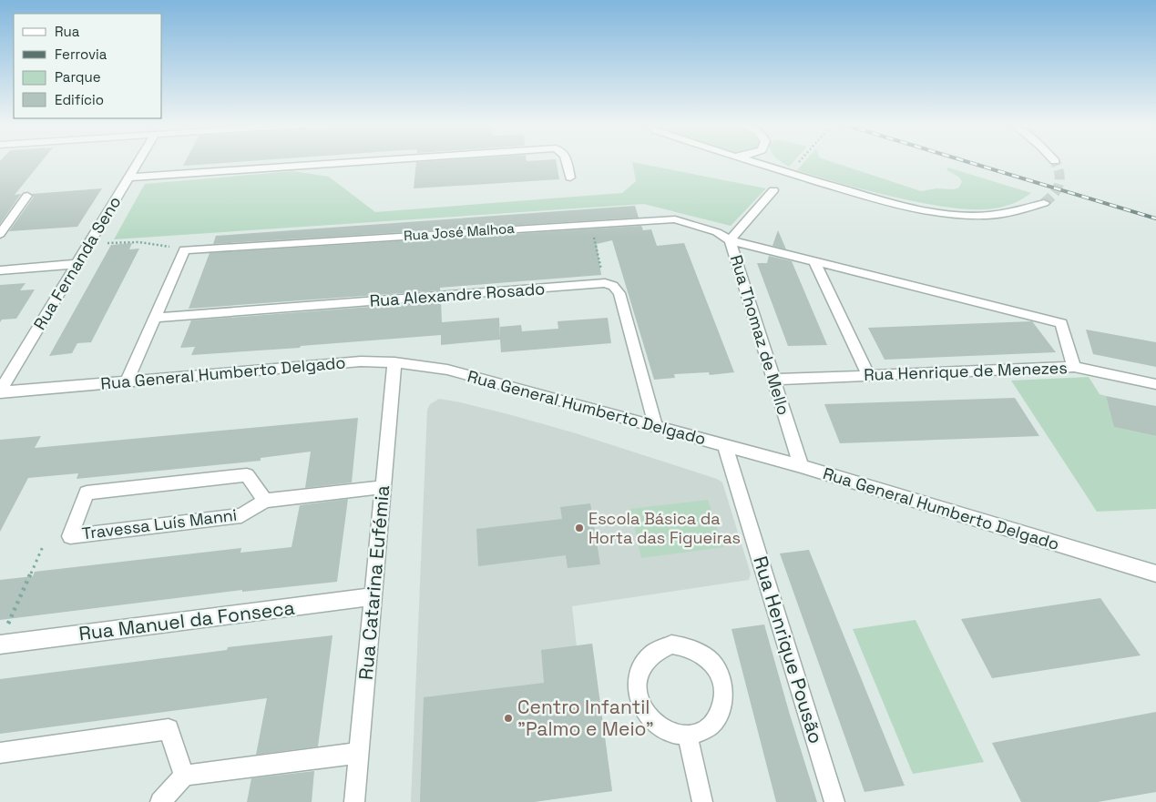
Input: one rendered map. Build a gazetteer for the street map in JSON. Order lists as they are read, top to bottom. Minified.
{"streets":{"street":["Rua José Malhoa","Rua Fernanda Seno","Rua Alexandre Rosado","Rua Thomaz de Mello","Rua Henrique de Menezes","Rua General Humberto Delgado","Travessa Luís Manni","Rua Catarina Eufémia","Rua Manuel da Fonseca","Rua Henrique Pousão"]},"crossings":[["Rua José Malhoa","Rua Thomaz de Mello"],["Rua José Malhoa","Rua Henrique de Menezes"],["Rua Fernanda Seno","Rua General Humberto Delgado"],["Rua Thomaz de Mello","Rua Henrique de Menezes"],["Rua Thomaz de Mello","Rua General Humberto Delgado"],["Rua General Humberto Delgado","Rua Catarina Eufémia"],["Rua General Humberto Delgado","Rua Henrique Pousão"],["Travessa Luís Manni","Rua Catarina Eufémia"],["Rua Catarina Eufémia","Rua Manuel da Fonseca"]],"places":["Escola Básica da Horta das Figueiras","Centro Infantil \"Palmo e Meio\""],"legend":["Rua","Ferrovia","Parque","Edifício"]}
